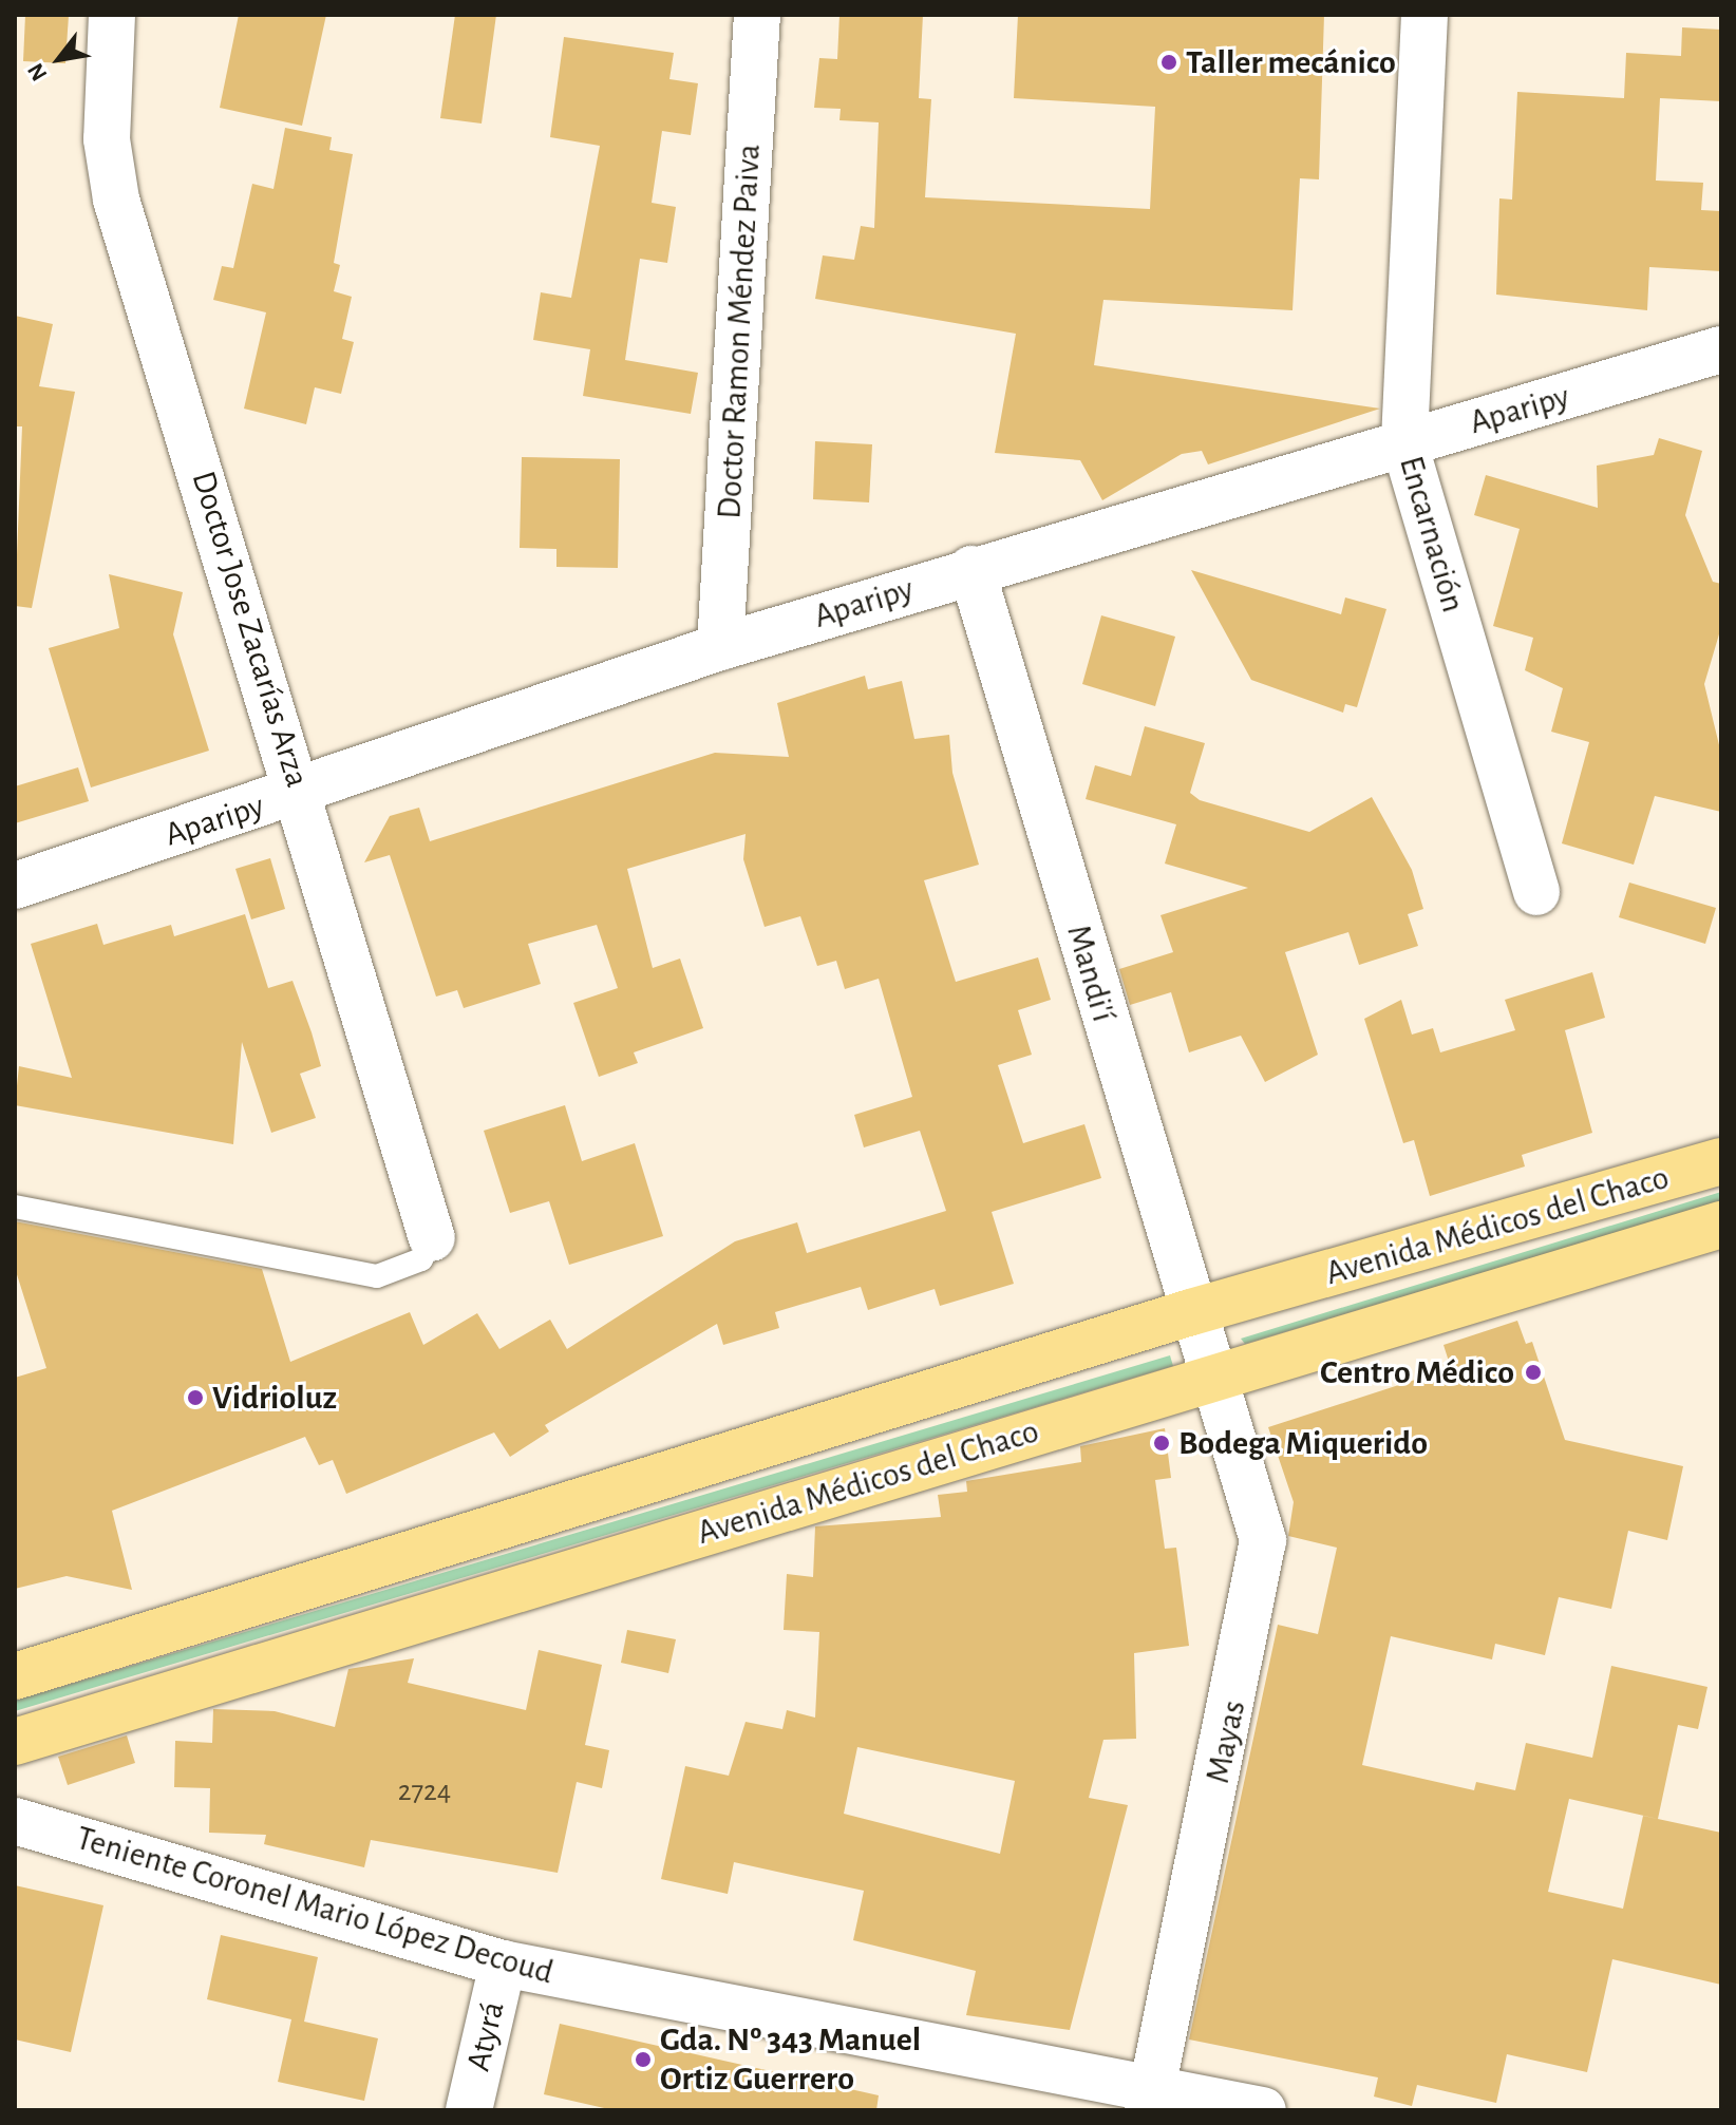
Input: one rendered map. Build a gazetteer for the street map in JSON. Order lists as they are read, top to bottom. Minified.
{"streets":{"main road":["Avenida Médicos del Chaco"],"street":["Doctor Ramon Méndez Paiva","Aparipy","Encarnación","Doctor Jose Zacarías Arza","Mandi'í","Mayas","Teniente Coronel Mario López Decoud","Atyrá"]},"crossings":[["Doctor Ramon Méndez Paiva","Aparipy"],["Aparipy","Encarnación"],["Aparipy","Doctor Jose Zacarías Arza"],["Aparipy","Mandi'í"],["Mandi'í","Avenida Médicos del Chaco"],["Mandi'í","Mayas"],["Avenida Médicos del Chaco","Mayas"],["Mayas","Teniente Coronel Mario López Decoud"],["Teniente Coronel Mario López Decoud","Atyrá"]],"places":["Taller mecánico","Centro Médico","Vidrioluz","Bodega Miquerido","Gda. Nº 343 Manuel Ortiz Guerrero"],"house_numbers":["2724"],"north":"bottom left"}
